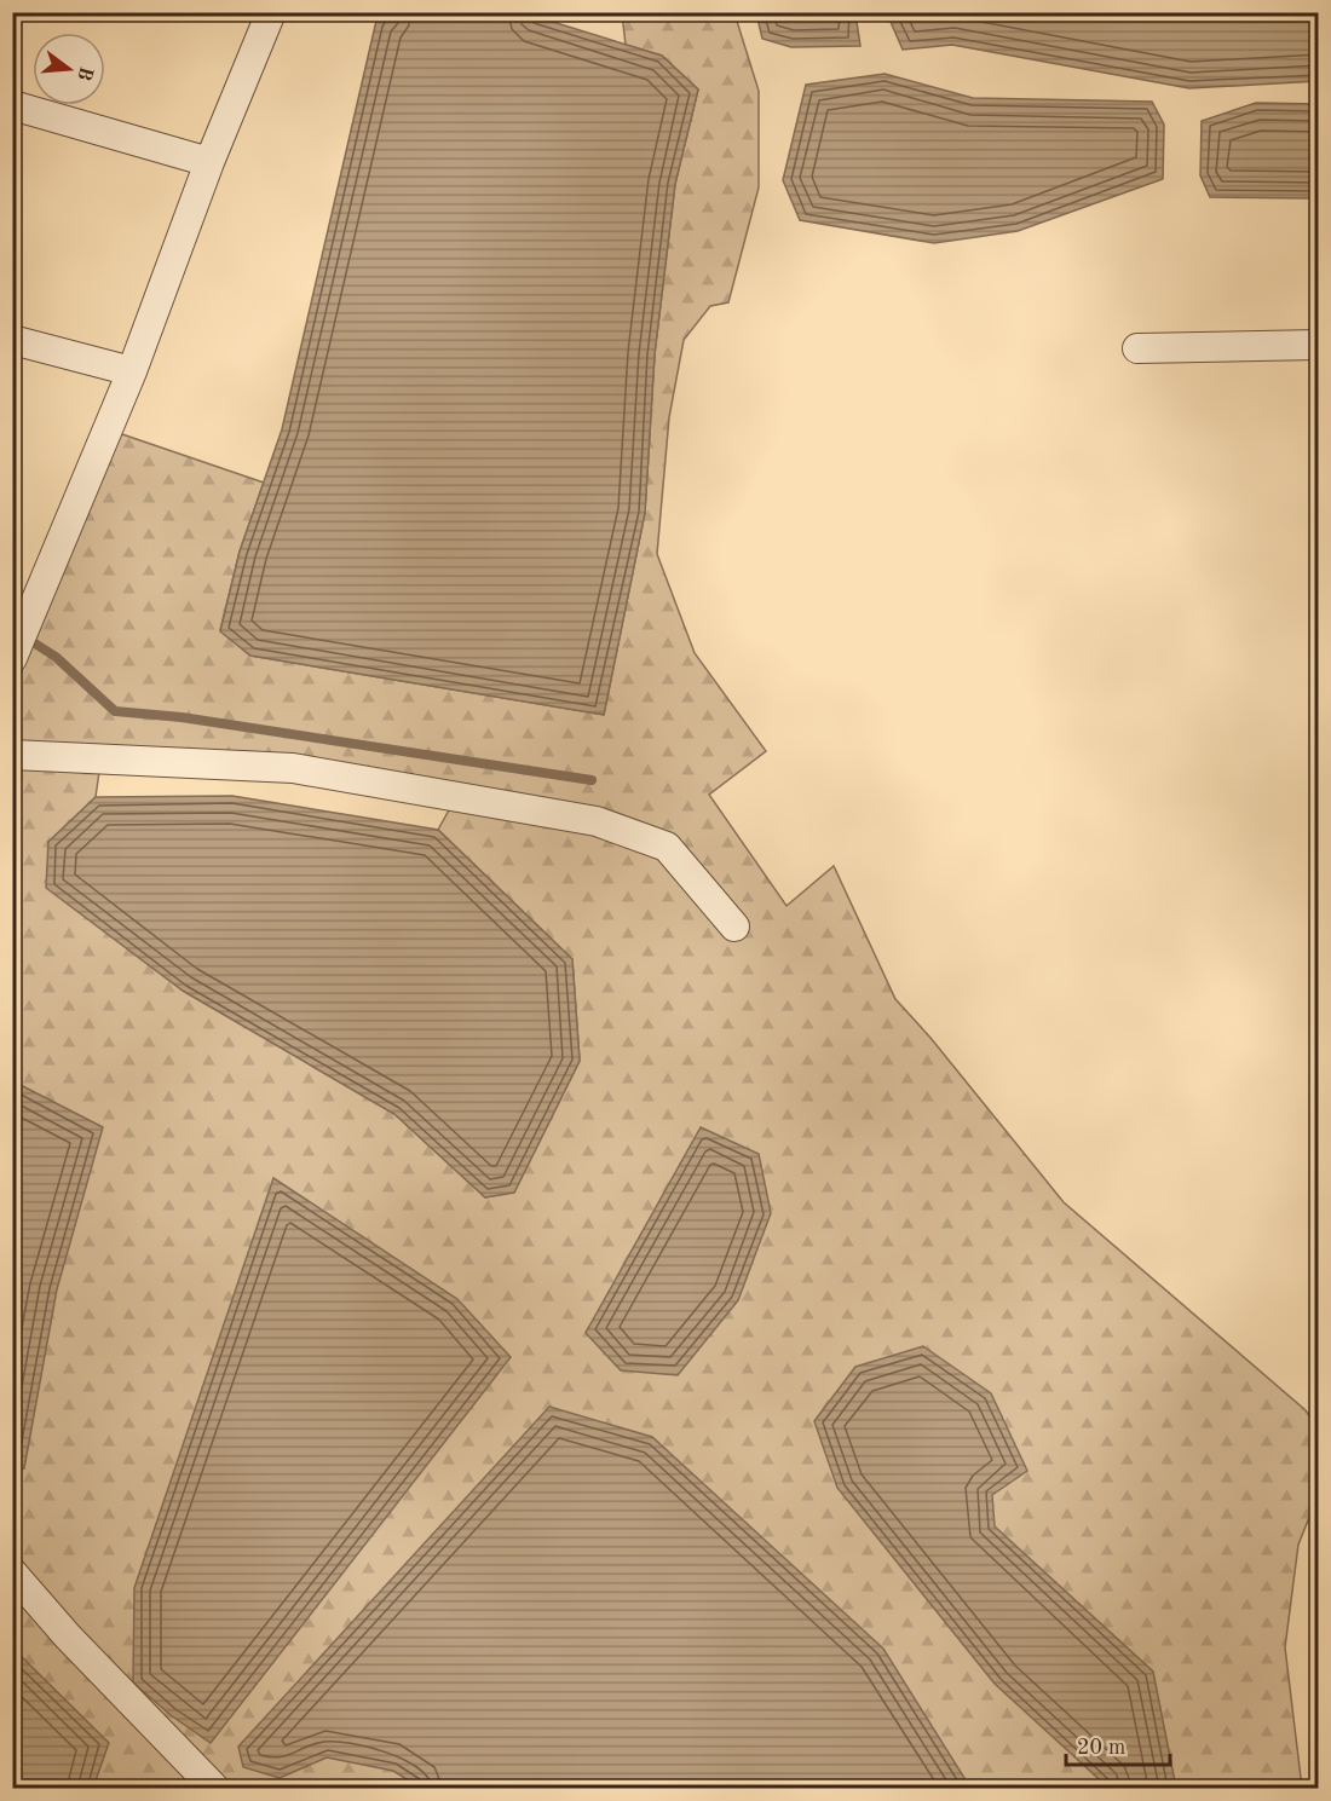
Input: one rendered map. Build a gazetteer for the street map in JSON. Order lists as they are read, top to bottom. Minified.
{"scale_bar":"20 m","north":"right"}
